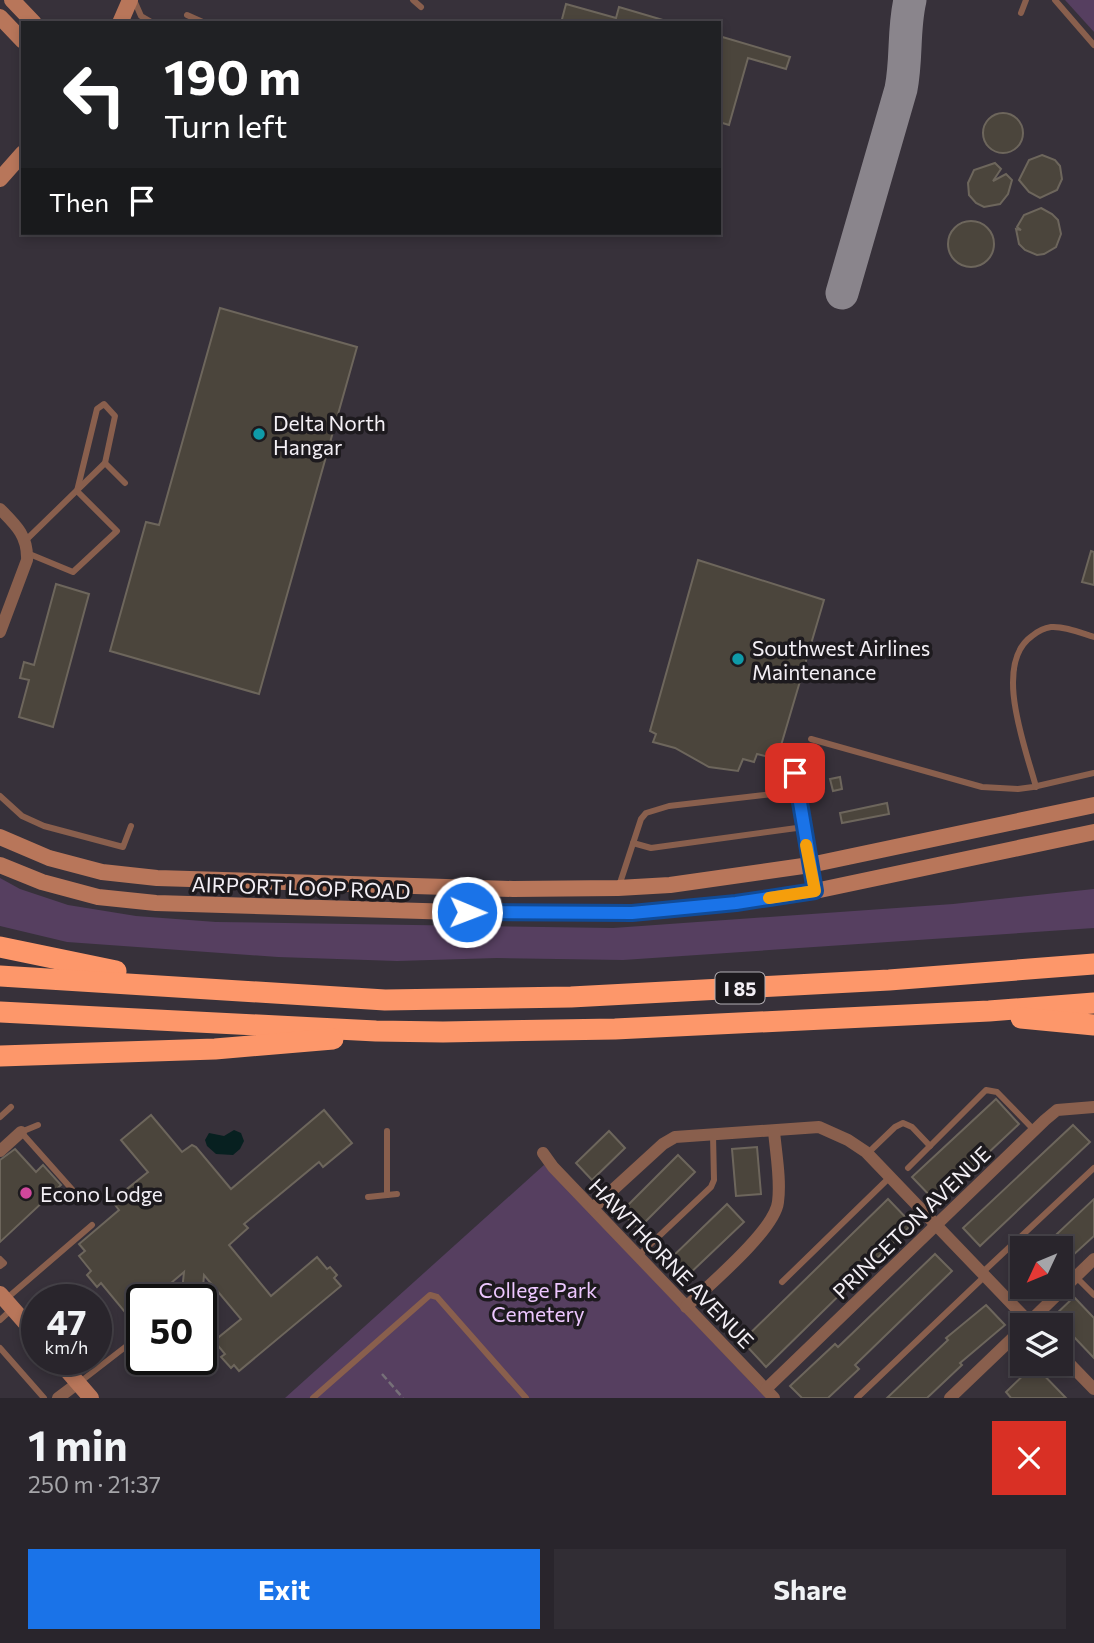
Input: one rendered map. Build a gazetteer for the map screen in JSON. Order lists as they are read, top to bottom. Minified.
{"streets":{"highway":["I 85"],"main road":["AIRPORT LOOP ROAD"],"street":["PRINCETON AVENUE","HAWTHORNE AVENUE"]},"crossings":[["PRINCETON AVENUE","HAWTHORNE AVENUE"]],"parks":["College Park Cemetery"],"places":["Delta North Hangar","Southwest Airlines Maintenance","Econo Lodge"],"north":"bottom left","page":{"turn":["190 m","Turn left"],"then":"Then","speed":"47 km/h","limit":"50","heading":["1 min","250 m · 21:37"],"buttons":["Exit","Share"]}}
